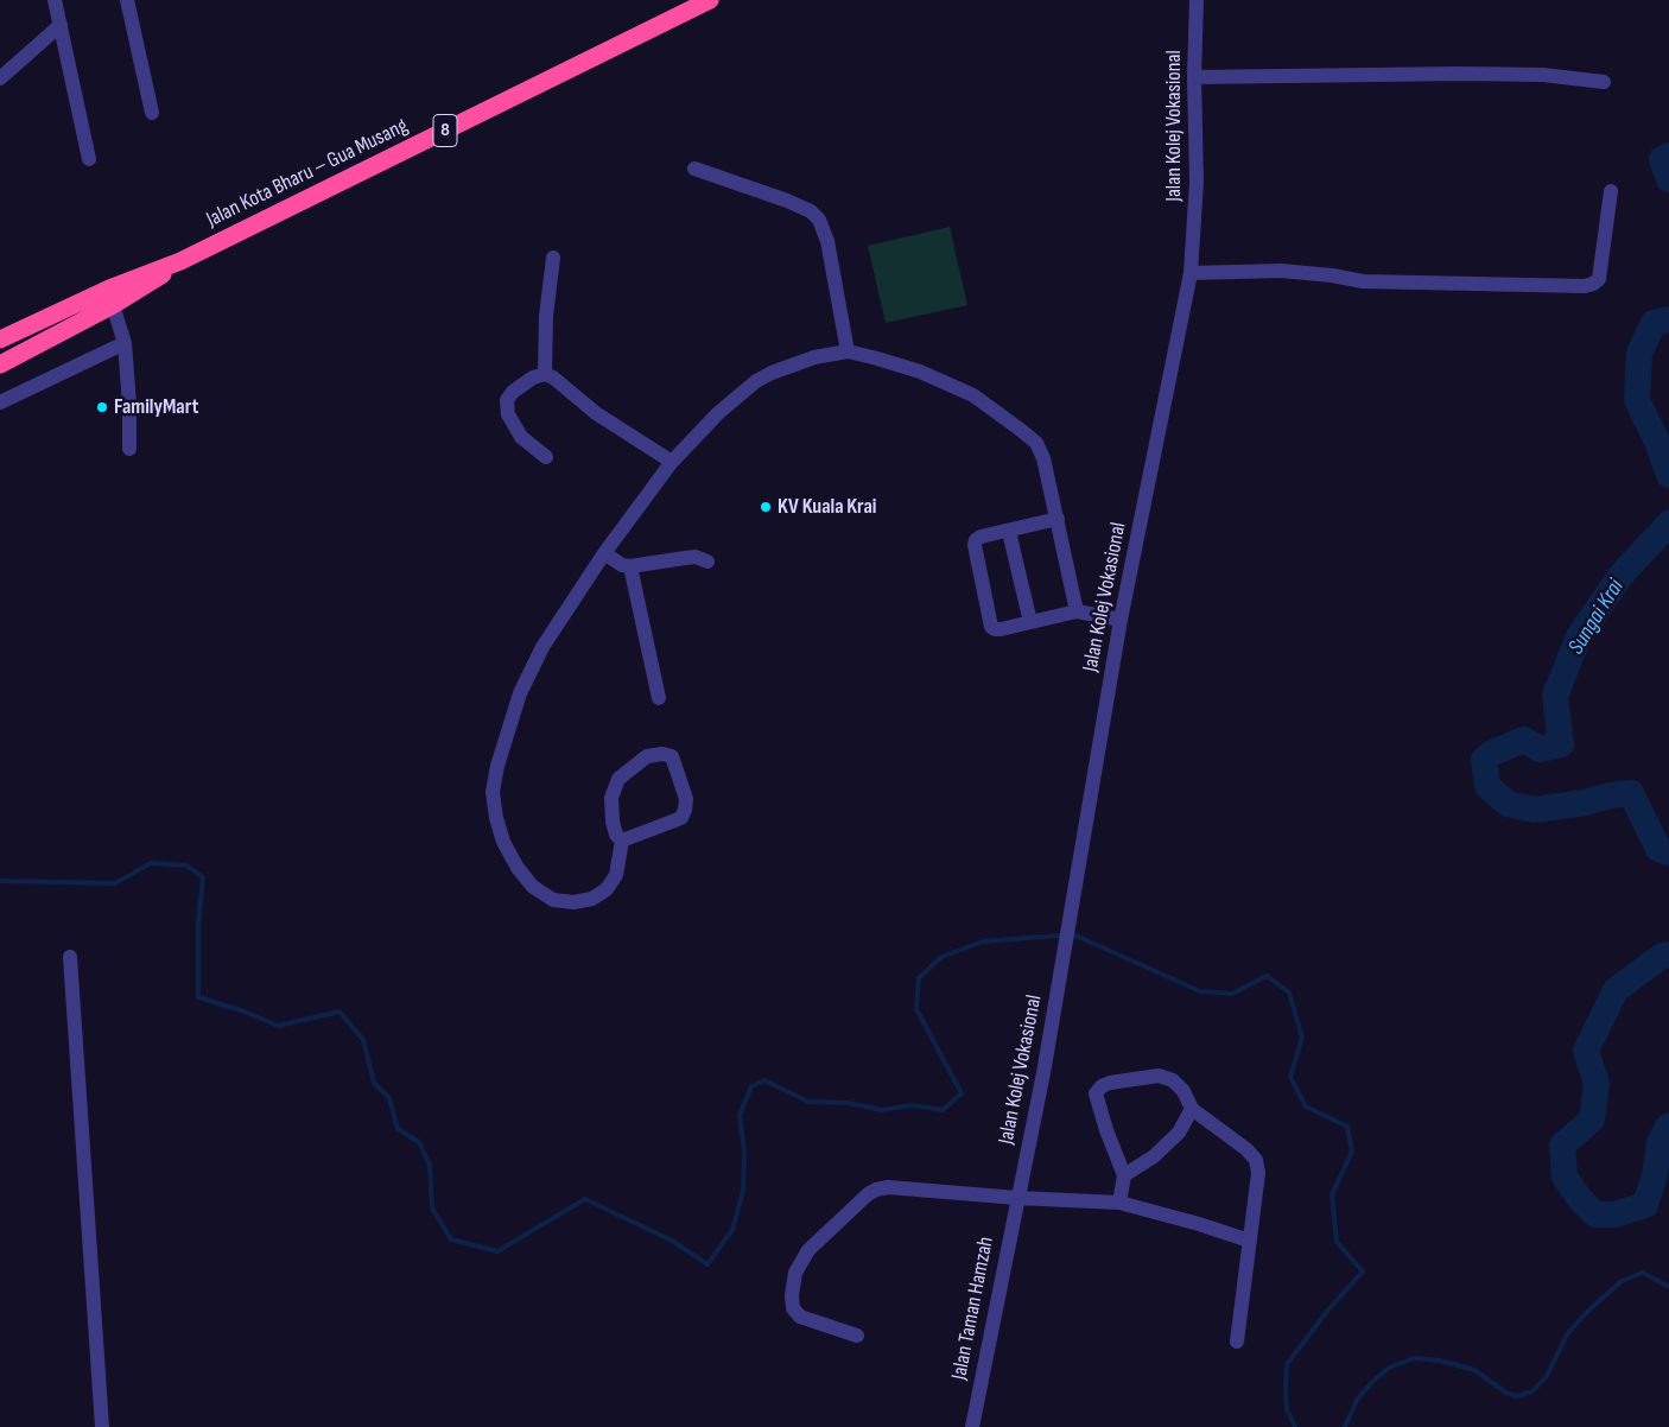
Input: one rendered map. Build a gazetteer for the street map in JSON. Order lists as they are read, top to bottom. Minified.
{"streets":{"highway":["8","Jalan Kota Bharu – Gua Musang"],"street":["Jalan Kolej Vokasional","Jalan Taman Hamzah"]},"crossings":[["Jalan Kolej Vokasional","Jalan Taman Hamzah"]],"water":["Sungai Krai"],"places":["FamilyMart","KV Kuala Krai"]}
